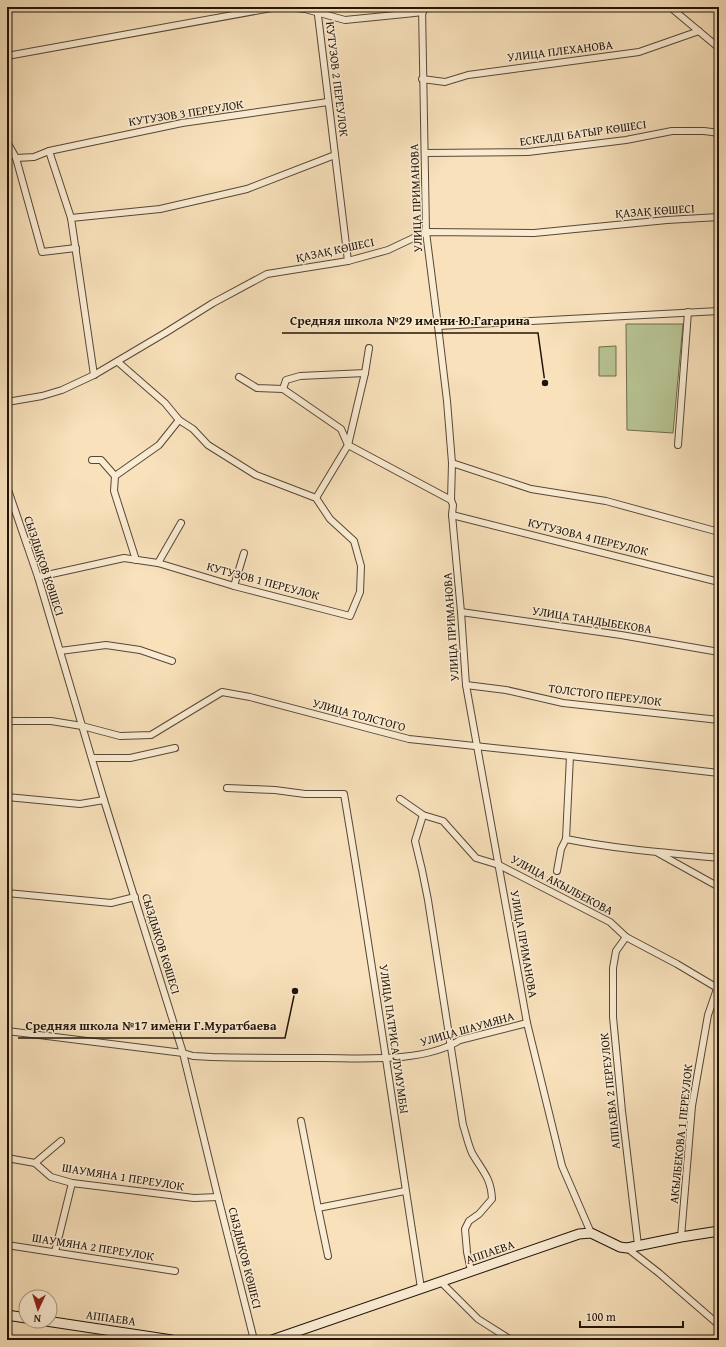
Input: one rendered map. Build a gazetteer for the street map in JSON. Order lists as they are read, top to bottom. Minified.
{"streets":{"street":["УЛИЦА ПЛЕХАНОВА","КУТУЗОВ 2 ПЕРЕУЛОК","КУТУЗОВ 3 ПЕРЕУЛОК","ЕСКЕЛДІ БАТЫР КӨШЕСІ","УЛИЦА ПРИМАНОВА","ҚАЗАҚ КӨШЕСІ","КУТУЗОВА 4 ПЕРЕУЛОК","СЫЗДЫҚОВ КӨШЕСІ","КУТУЗОВ 1 ПЕРЕУЛОК","УЛИЦА ТАНДЫБЕКОВА","ТОЛСТОГО ПЕРЕУЛОК","УЛИЦА ТОЛСТОГО","УЛИЦА АКЫЛБЕКОВА","УЛИЦА ШАУМЯНА","УЛИЦА ПАТРИСА ЛУМУМБЫ","АППАЕВА 2 ПЕРЕУЛОК","АКЫЛБЕКОВА 1 ПЕРЕУЛОК","ШАУМЯНА 1 ПЕРЕУЛОК","ШАУМЯНА 2 ПЕРЕУЛОК","АППАЕВА"]},"crossings":[["УЛИЦА ПЛЕХАНОВА","УЛИЦА ПРИМАНОВА"],["КУТУЗОВ 2 ПЕРЕУЛОК","КУТУЗОВ 3 ПЕРЕУЛОК"],["КУТУЗОВ 2 ПЕРЕУЛОК","ҚАЗАҚ КӨШЕСІ"],["ЕСКЕЛДІ БАТЫР КӨШЕСІ","УЛИЦА ПРИМАНОВА"],["УЛИЦА ПРИМАНОВА","ҚАЗАҚ КӨШЕСІ"],["УЛИЦА ПРИМАНОВА","КУТУЗОВА 4 ПЕРЕУЛОК"],["УЛИЦА ПРИМАНОВА","УЛИЦА ТАНДЫБЕКОВА"],["УЛИЦА ПРИМАНОВА","ТОЛСТОГО ПЕРЕУЛОК"],["УЛИЦА ПРИМАНОВА","УЛИЦА ТОЛСТОГО"],["УЛИЦА ПРИМАНОВА","УЛИЦА АКЫЛБЕКОВА"],["УЛИЦА ПРИМАНОВА","УЛИЦА ШАУМЯНА"],["УЛИЦА ПРИМАНОВА","АППАЕВА"],["СЫЗДЫҚОВ КӨШЕСІ","КУТУЗОВ 1 ПЕРЕУЛОК"],["СЫЗДЫҚОВ КӨШЕСІ","УЛИЦА ТОЛСТОГО"],["СЫЗДЫҚОВ КӨШЕСІ","УЛИЦА ШАУМЯНА"],["СЫЗДЫҚОВ КӨШЕСІ","ШАУМЯНА 1 ПЕРЕУЛОК"],["УЛИЦА АКЫЛБЕКОВА","АППАЕВА 2 ПЕРЕУЛОК"],["УЛИЦА АКЫЛБЕКОВА","АКЫЛБЕКОВА 1 ПЕРЕУЛОК"],["УЛИЦА ШАУМЯНА","УЛИЦА ПАТРИСА ЛУМУМБЫ"],["УЛИЦА ПАТРИСА ЛУМУМБЫ","АППАЕВА"]],"places":["Средняя школа №29 имени Ю.Гагарина","Средняя школа №17 имени Г.Муратбаева"],"scale_bar":"100 m","north":"bottom"}
